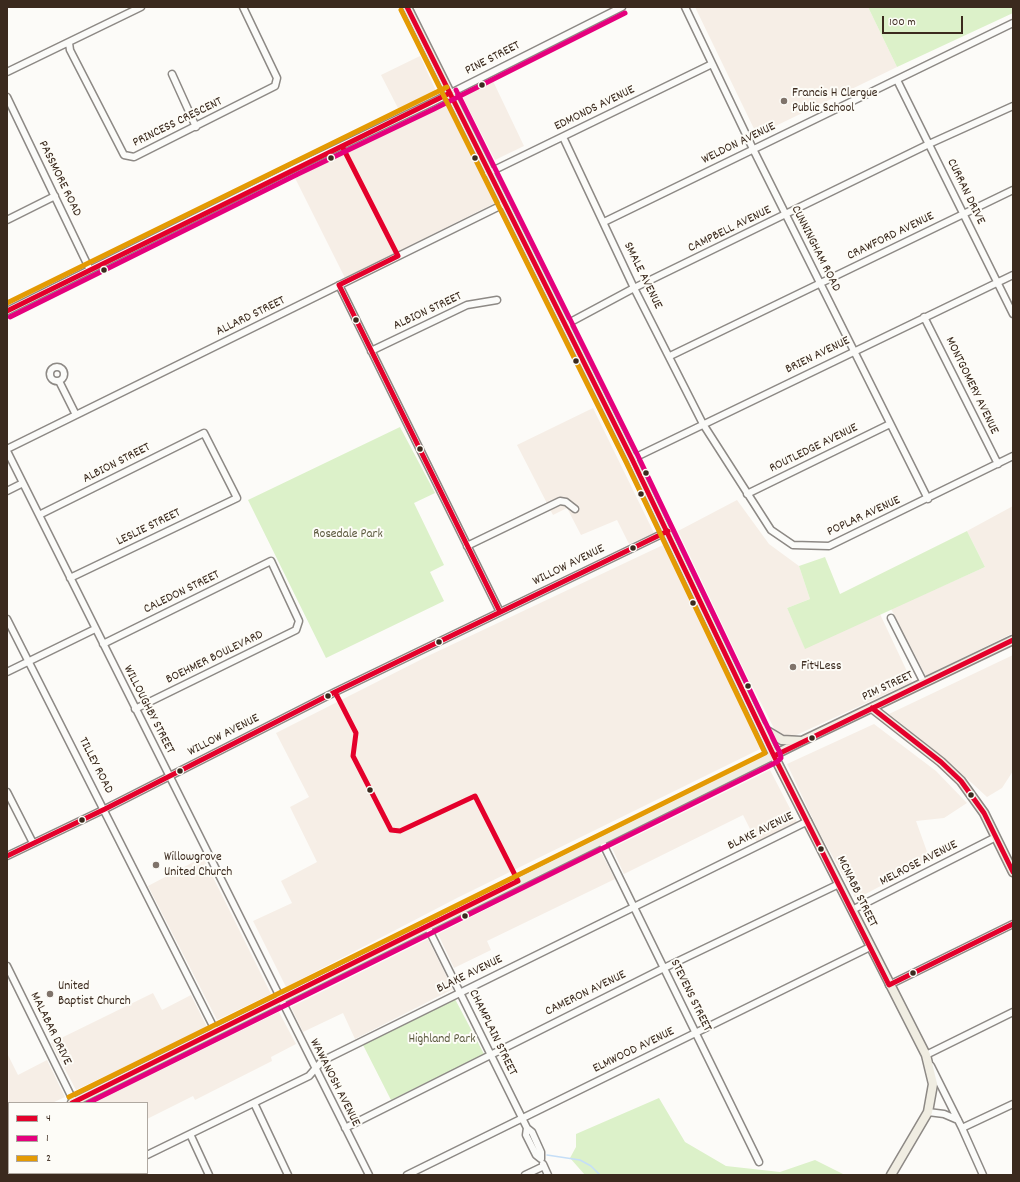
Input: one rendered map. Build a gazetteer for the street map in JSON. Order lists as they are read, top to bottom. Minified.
{"streets":{"main road":["PIM STREET","MCNABB STREET"],"street":["PINE STREET","EDMONDS AVENUE","PRINCESS CRESCENT","WELDON AVENUE","PASSMORE ROAD","CURRAN DRIVE","CAMPBELL AVENUE","CRAWFORD AVENUE","CUNNINGHAM ROAD","SMALE AVENUE","ALBION STREET","ALLARD STREET","BRIEN AVENUE","MONTGOMERY AVENUE","ROUTLEDGE AVENUE","POPLAR AVENUE","LESLIE STREET","WILLOW AVENUE","CALEDON STREET","BOEHMER BOULEVARD","WILLOUGHBY STREET","TILLEY ROAD","BLAKE AVENUE","MELROSE AVENUE","CAMERON AVENUE","STEVENS STREET","MALABAR DRIVE","CHAMPLAIN STREET","ELMWOOD AVENUE","WAWANOSH AVENUE"]},"crossings":[["PINE STREET","PASSMORE ROAD"],["PINE STREET","MCNABB STREET"],["EDMONDS AVENUE","CUNNINGHAM ROAD"],["EDMONDS AVENUE","SMALE AVENUE"],["EDMONDS AVENUE","MCNABB STREET"],["WELDON AVENUE","CURRAN DRIVE"],["WELDON AVENUE","CUNNINGHAM ROAD"],["WELDON AVENUE","SMALE AVENUE"],["CURRAN DRIVE","CAMPBELL AVENUE"],["CURRAN DRIVE","CRAWFORD AVENUE"],["CURRAN DRIVE","BRIEN AVENUE"],["CAMPBELL AVENUE","CUNNINGHAM ROAD"],["CAMPBELL AVENUE","SMALE AVENUE"],["CAMPBELL AVENUE","MCNABB STREET"],["CRAWFORD AVENUE","CUNNINGHAM ROAD"],["CRAWFORD AVENUE","SMALE AVENUE"],["CUNNINGHAM ROAD","BRIEN AVENUE"],["CUNNINGHAM ROAD","ROUTLEDGE AVENUE"],["CUNNINGHAM ROAD","POPLAR AVENUE"],["SMALE AVENUE","BRIEN AVENUE"],["SMALE AVENUE","POPLAR AVENUE"],["ALBION STREET","LESLIE STREET"],["ALBION STREET","WILLOUGHBY STREET"],["ALLARD STREET","WILLOUGHBY STREET"],["ALLARD STREET","MCNABB STREET"],["BRIEN AVENUE","MONTGOMERY AVENUE"],["BRIEN AVENUE","POPLAR AVENUE"],["BRIEN AVENUE","MCNABB STREET"],["MONTGOMERY AVENUE","POPLAR AVENUE"],["ROUTLEDGE AVENUE","POPLAR AVENUE"],["LESLIE STREET","WILLOUGHBY STREET"],["WILLOW AVENUE","WILLOUGHBY STREET"],["WILLOW AVENUE","TILLEY ROAD"],["WILLOW AVENUE","MCNABB STREET"],["CALEDON STREET","BOEHMER BOULEVARD"],["CALEDON STREET","WILLOUGHBY STREET"],["BOEHMER BOULEVARD","WILLOUGHBY STREET"],["PIM STREET","WILLOUGHBY STREET"],["PIM STREET","TILLEY ROAD"],["PIM STREET","MCNABB STREET"],["PIM STREET","STEVENS STREET"],["PIM STREET","CHAMPLAIN STREET"],["PIM STREET","WAWANOSH AVENUE"],["WILLOUGHBY STREET","WAWANOSH AVENUE"],["BLAKE AVENUE","MCNABB STREET"],["BLAKE AVENUE","STEVENS STREET"],["BLAKE AVENUE","CHAMPLAIN STREET"],["BLAKE AVENUE","WAWANOSH AVENUE"],["MELROSE AVENUE","MCNABB STREET"],["MCNABB STREET","CAMERON AVENUE"],["MCNABB STREET","ELMWOOD AVENUE"],["CAMERON AVENUE","STEVENS STREET"],["CAMERON AVENUE","CHAMPLAIN STREET"],["CAMERON AVENUE","WAWANOSH AVENUE"],["STEVENS STREET","ELMWOOD AVENUE"],["CHAMPLAIN STREET","ELMWOOD AVENUE"]],"parks":["Rosedale Park","Highland Park"],"places":["Francis H Clergue Public School","Fit4Less","Willowgrove United Church","United Baptist Church"],"lines":["transit line 4","transit line 2","transit line 1"],"legend":["4","1","2"],"scale_bar":"100 m"}
